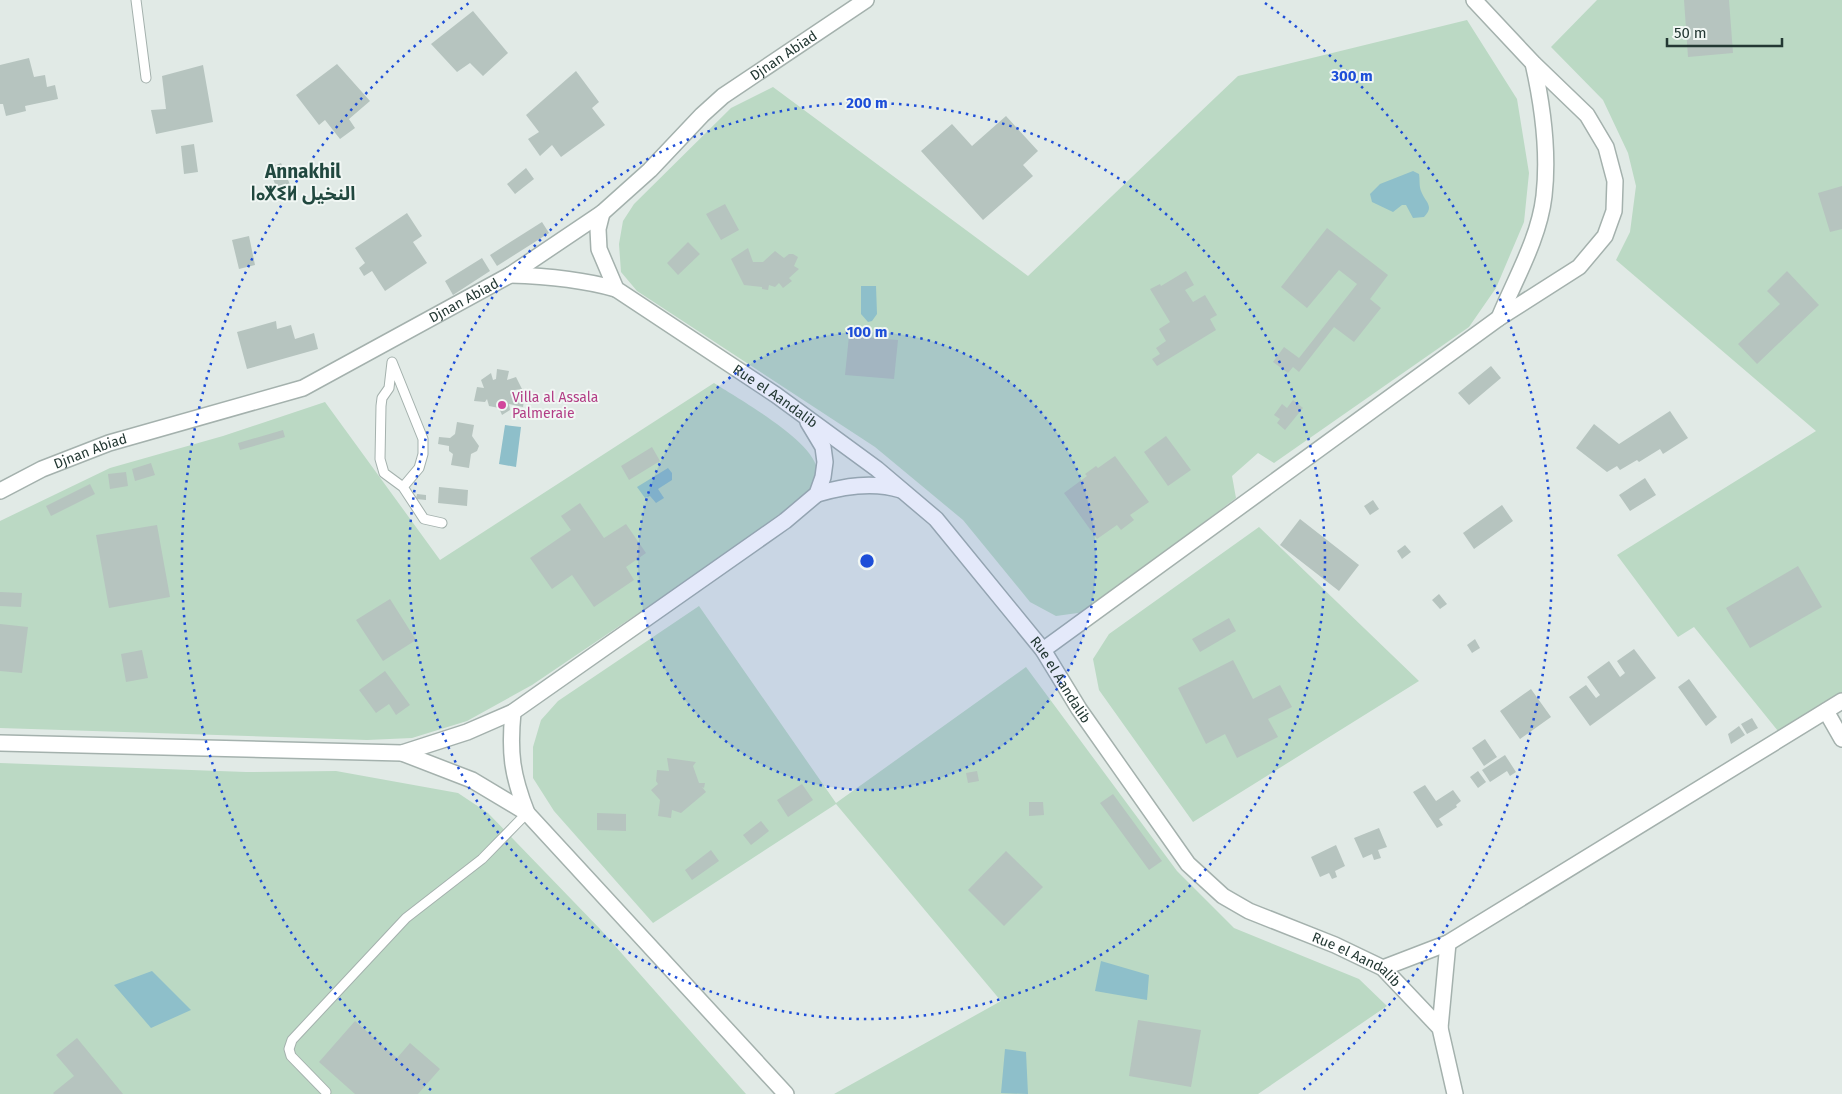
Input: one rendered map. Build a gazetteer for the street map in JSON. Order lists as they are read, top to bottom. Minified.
{"streets":{"street":["Djnan Abiad","Rue el Aandalib"]},"crossings":[["Djnan Abiad","Rue el Aandalib"]],"districts":["Annakhil ⵏⴰⵅⵉⵍ النخيل"],"places":["Villa al Assala Palmeraie"],"scale_bar":"50 m","rings":["300 m","200 m","100 m"]}
